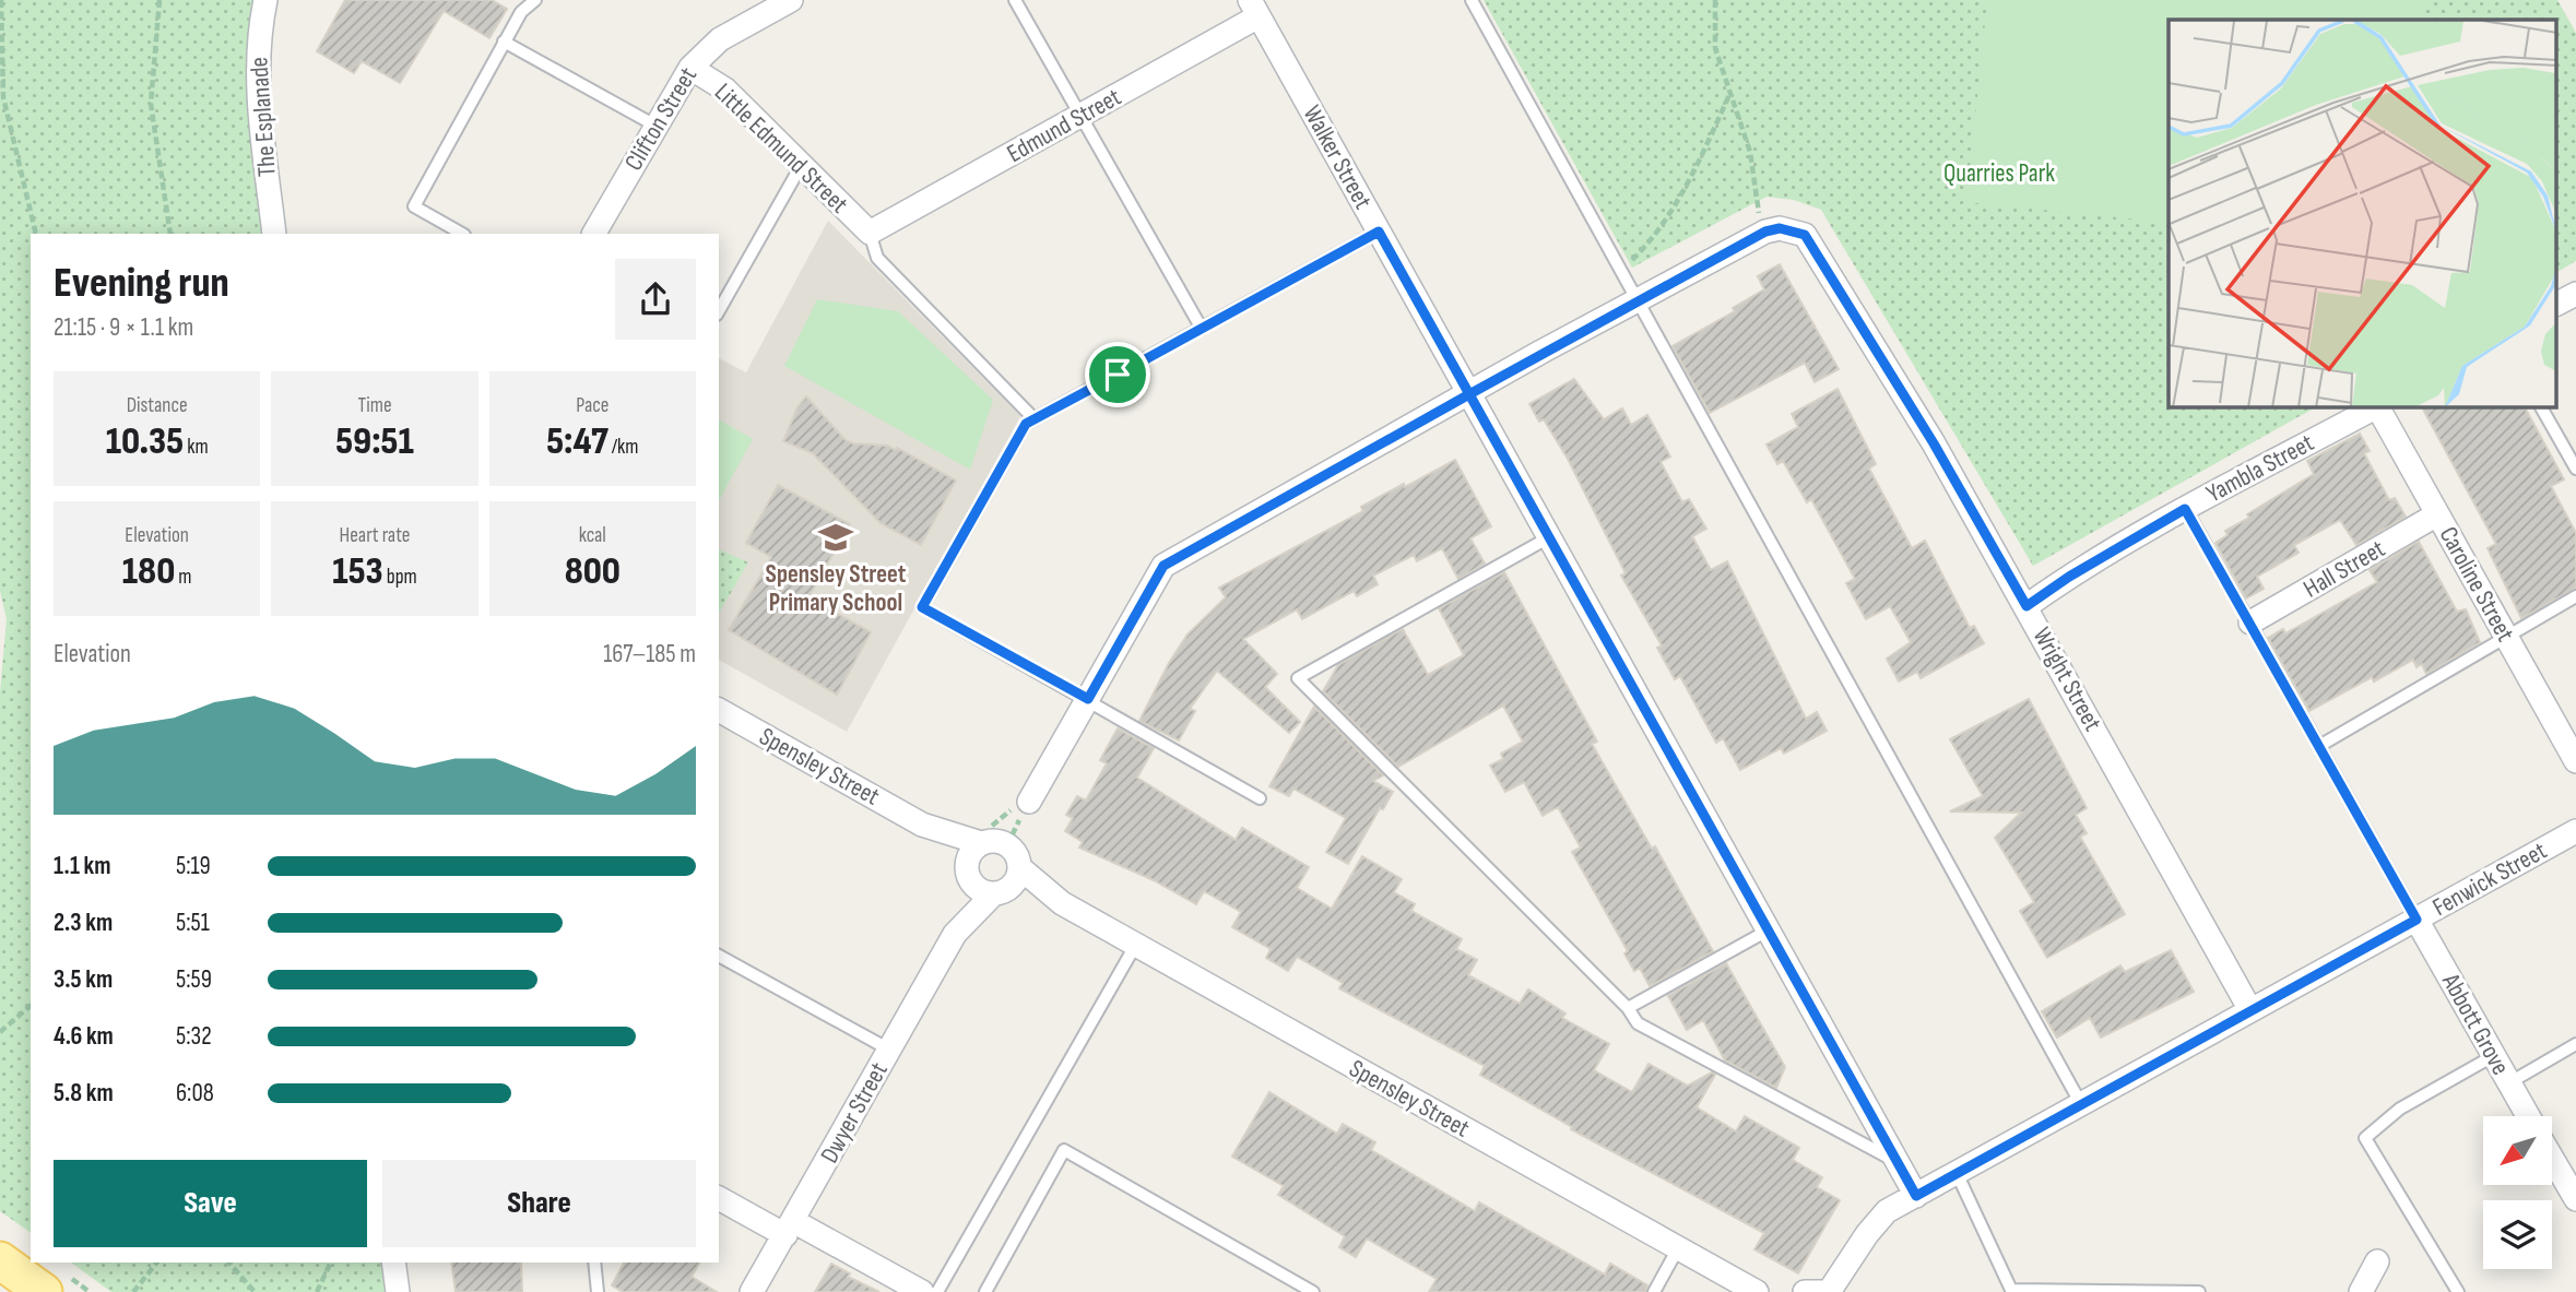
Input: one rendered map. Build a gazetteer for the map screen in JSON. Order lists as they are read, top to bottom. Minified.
{"streets":{"street":["The Esplanade","Clifton Street","Edmund Street","Little Edmund Street","Walker Street","Yambla Street","Hall Street","Caroline Street","Wright Street","Spensley Street","Fenwick Street","Abbott Grove","Dwyer Street"]},"crossings":[["Clifton Street","Little Edmund Street"],["Edmund Street","Little Edmund Street"],["Edmund Street","Walker Street"],["Walker Street","Fenwick Street"],["Yambla Street","Wright Street"],["Hall Street","Caroline Street"],["Wright Street","Fenwick Street"],["Spensley Street","Dwyer Street"],["Fenwick Street","Abbott Grove"]],"parks":["Quarries Park"],"places":{"school or university":["Spensley Street Primary School"]},"north":"bottom left","page":{"heading":["Evening run","21:15 · 9 × 1.1 km"],"stats":[["Distance","10.35 km"],["Time","59:51"],["Pace","5:47 /km"],["Elevation","180 m"],["Heart rate","153 bpm"],["kcal","800"]],"chart":["Elevation","167–185 m"],"list":[{"name":"1.1 km","note":"5:19"},{"name":"2.3 km","note":"5:51"},{"name":"3.5 km","note":"5:59"},{"name":"4.6 km","note":"5:32"},{"name":"5.8 km","note":"6:08"}],"buttons":["Save","Share"]}}
